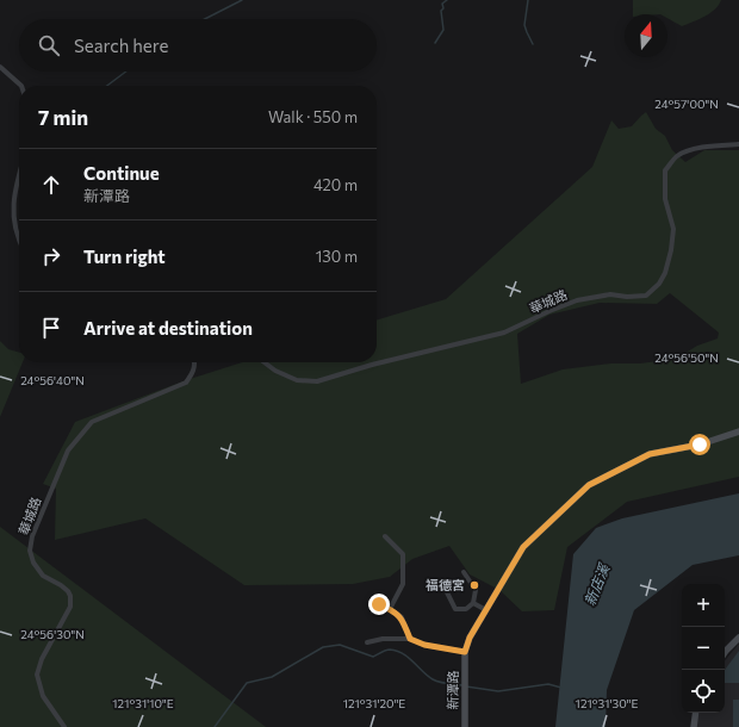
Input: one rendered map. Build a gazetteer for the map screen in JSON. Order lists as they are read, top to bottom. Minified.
{"streets":{"street":["華城路","新潭路"]},"water":["新店溪"],"places":["福德宮"],"north":"top","page":{"search":"Search here","heading":["7 min","Walk · 550 m"],"list":[["Continue","新潭路","420 m"],["Turn right","130 m"],"Arrive at destination"],"map_buttons":["+","−"]},"coordinates":["24°57'00\"N","24°56'50\"N","24°56'40\"N","24°56'30\"N","121°31'10\"E","121°31'20\"E","121°31'30\"E"]}
